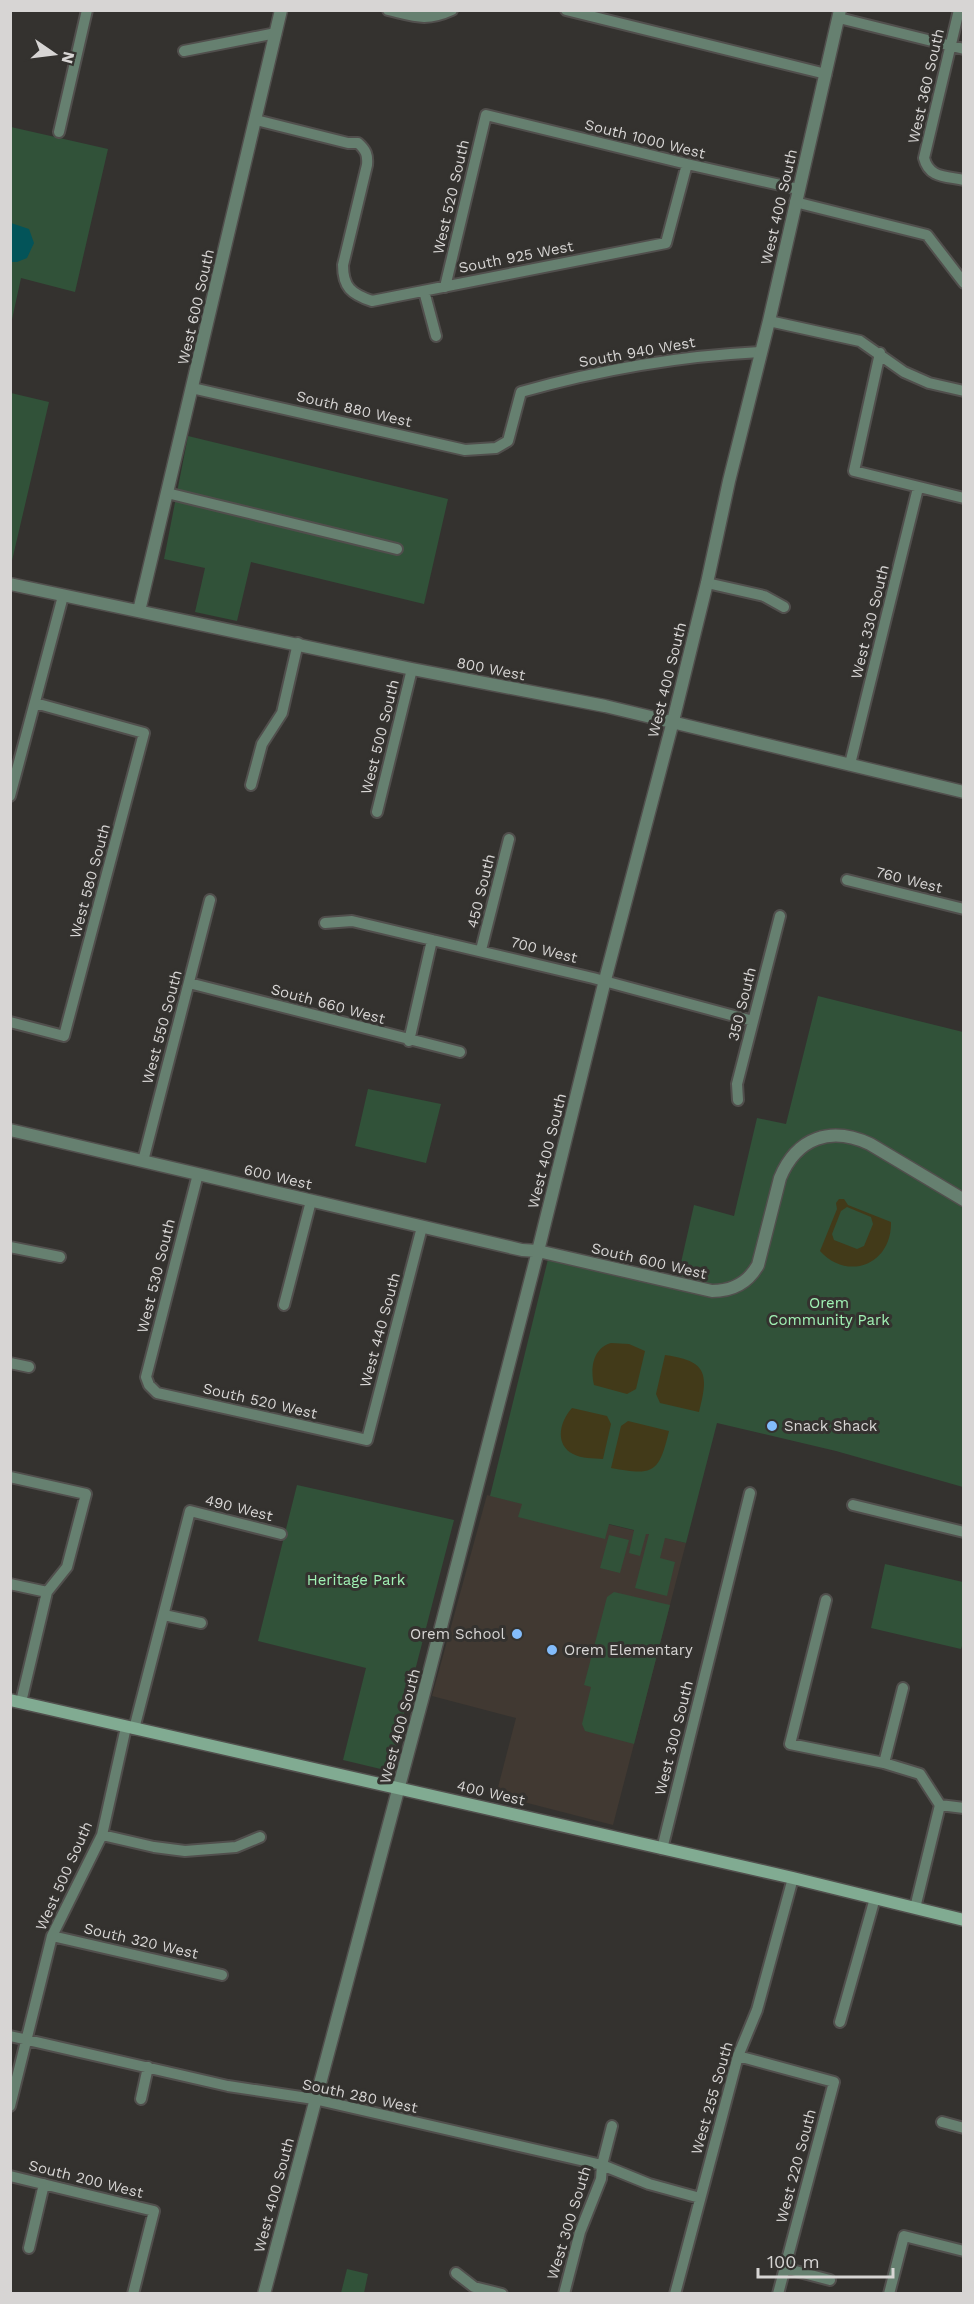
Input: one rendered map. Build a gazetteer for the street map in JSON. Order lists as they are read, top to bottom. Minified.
{"streets":{"main road":["400 West"],"street":["West 360 South","South 1000 West","West 520 South","West 400 South","South 925 West","West 600 South","South 940 West","South 880 West","West 330 South","800 West","West 500 South","760 West","West 580 South","450 South","700 West","South 660 West","350 South","West 550 South","600 West","South 600 West","West 530 South","West 440 South","South 520 West","490 West","West 300 South","South 320 West","South 280 West","West 255 South","West 220 South","South 200 West"]},"crossings":[["South 1000 West","West 520 South"],["South 1000 West","West 400 South"],["South 1000 West","South 925 West"],["West 520 South","South 925 West"],["West 400 South","South 940 West"],["West 400 South","800 West"],["West 400 South","700 West"],["West 400 South","600 West"],["West 400 South","South 600 West"],["West 400 South","400 West"],["West 400 South","South 280 West"],["South 925 West","West 600 South"],["West 600 South","South 880 West"],["West 600 South","800 West"],["South 940 West","South 880 West"],["West 330 South","800 West"],["800 West","West 500 South"],["West 500 South","490 West"],["West 500 South","400 West"],["West 500 South","South 320 West"],["West 500 South","South 280 West"],["450 South","700 West"],["700 West","350 South"],["South 660 West","West 550 South"],["West 550 South","600 West"],["600 West","South 600 West"],["600 West","West 530 South"],["600 West","West 440 South"],["West 530 South","South 520 West"],["West 440 South","South 520 West"],["West 300 South","400 West"],["West 300 South","South 280 West"],["400 West","West 255 South"],["South 280 West","West 255 South"],["West 255 South","West 220 South"]],"parks":["Orem Community Park","Heritage Park"],"places":["Snack Shack","Orem School","Orem Elementary"],"scale_bar":"100 m","north":"right"}
